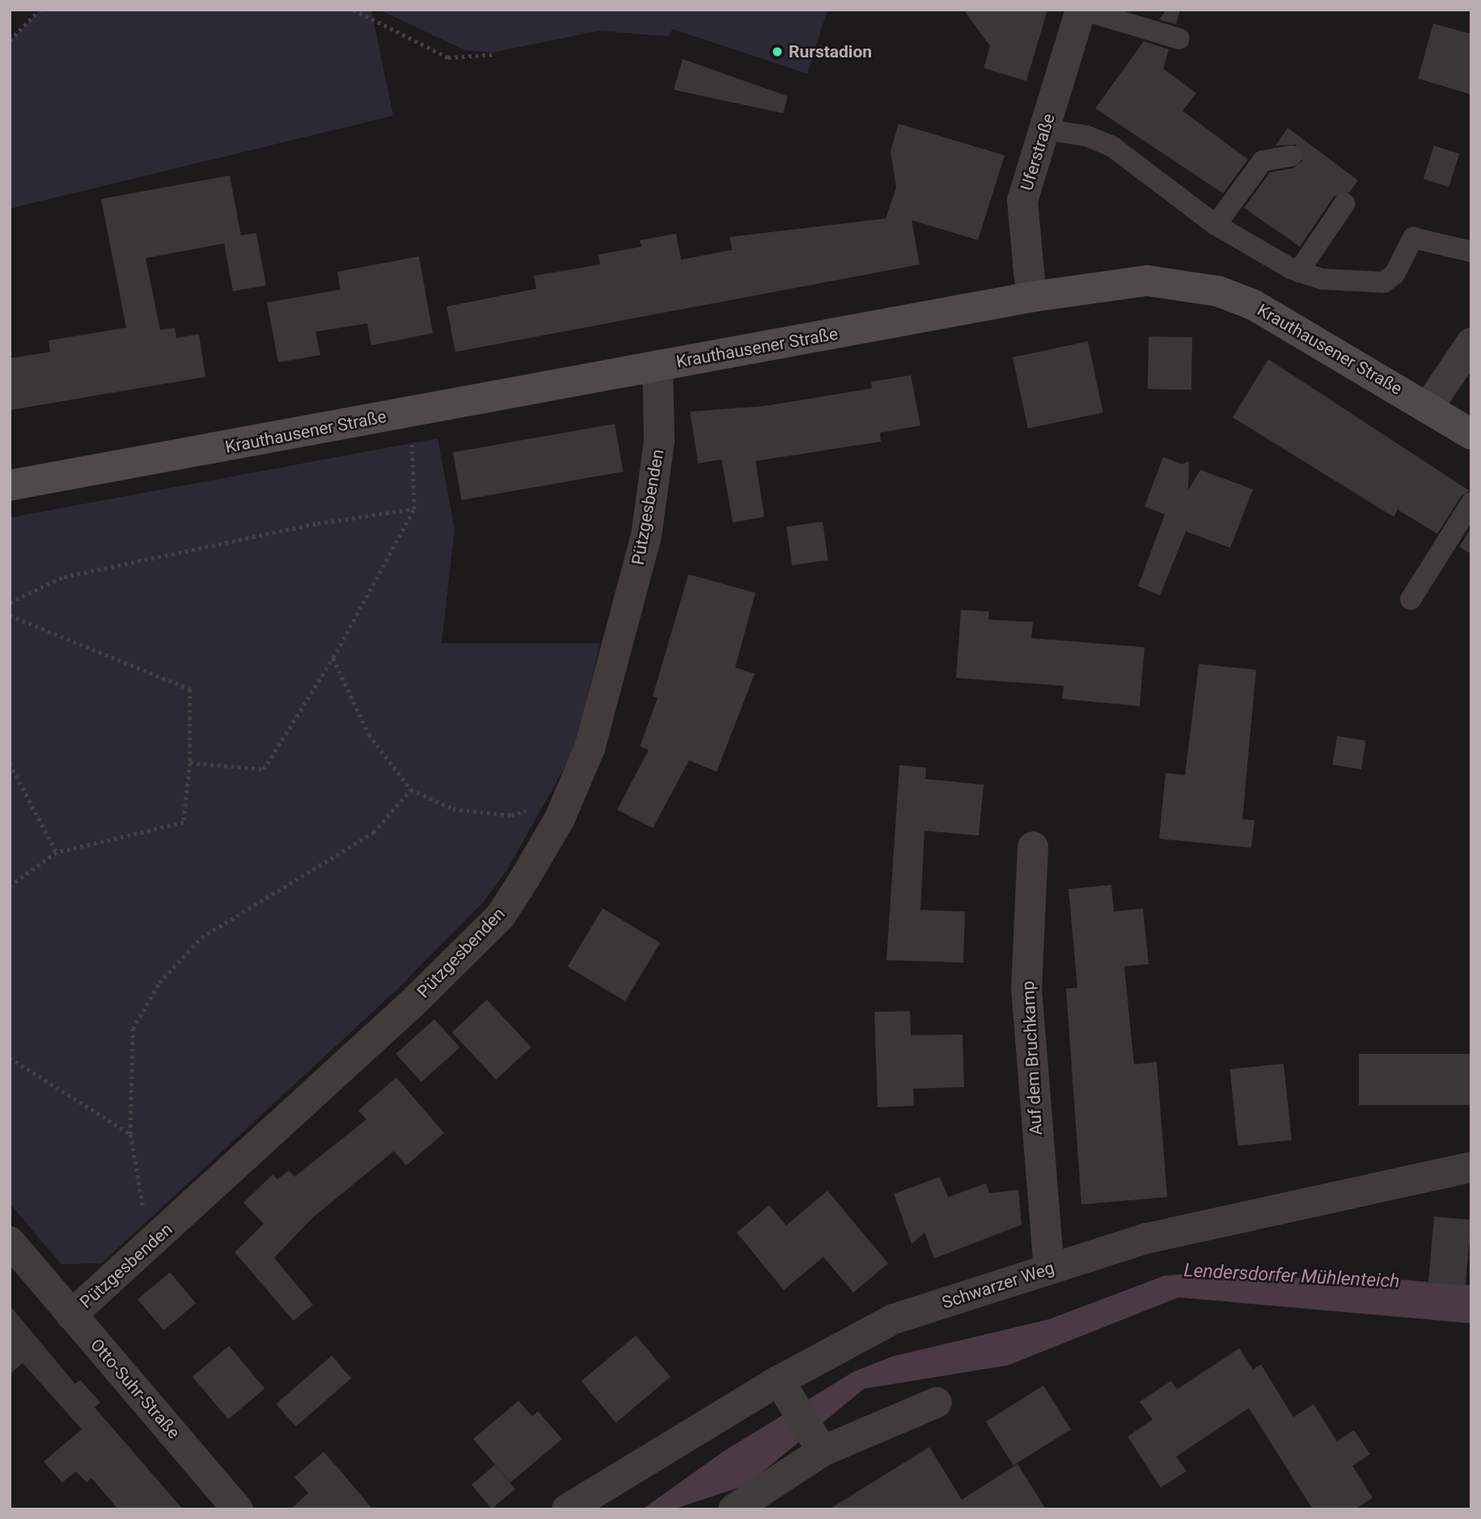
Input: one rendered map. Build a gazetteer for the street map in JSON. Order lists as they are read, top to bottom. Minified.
{"streets":{"street":["Uferstraße","Krauthausener Straße","Pützgesbenden","Auf dem Bruchkamp","Schwarzer Weg","Otto-Suhr-Straße"]},"crossings":[["Uferstraße","Krauthausener Straße"],["Krauthausener Straße","Pützgesbenden"],["Pützgesbenden","Otto-Suhr-Straße"],["Auf dem Bruchkamp","Schwarzer Weg"]],"water":["Lendersdorfer Mühlenteich"],"places":["Rurstadion"]}
